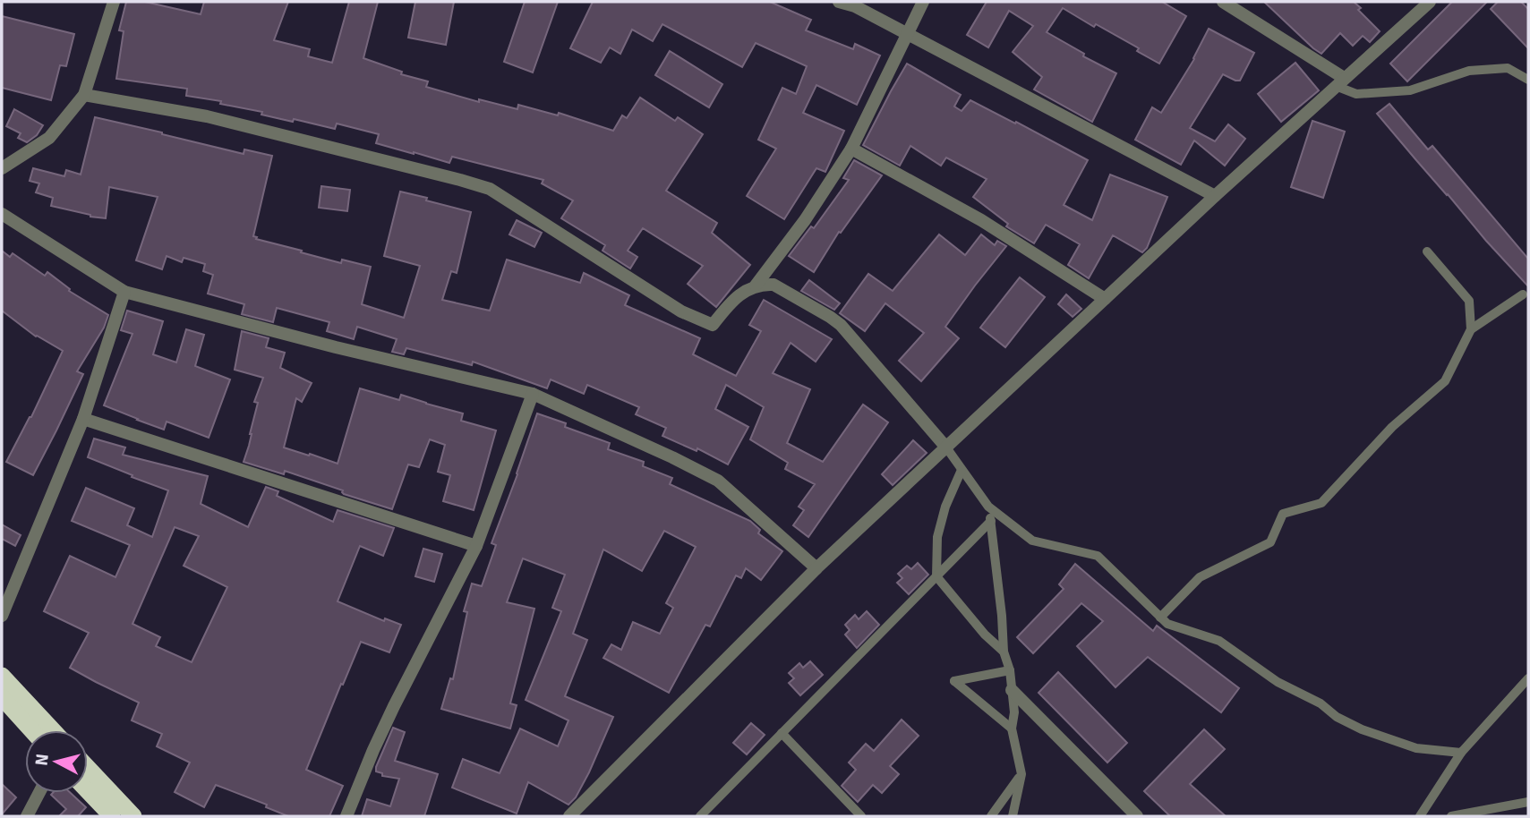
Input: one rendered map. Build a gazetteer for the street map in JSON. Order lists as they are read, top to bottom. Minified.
{"north":"left"}
